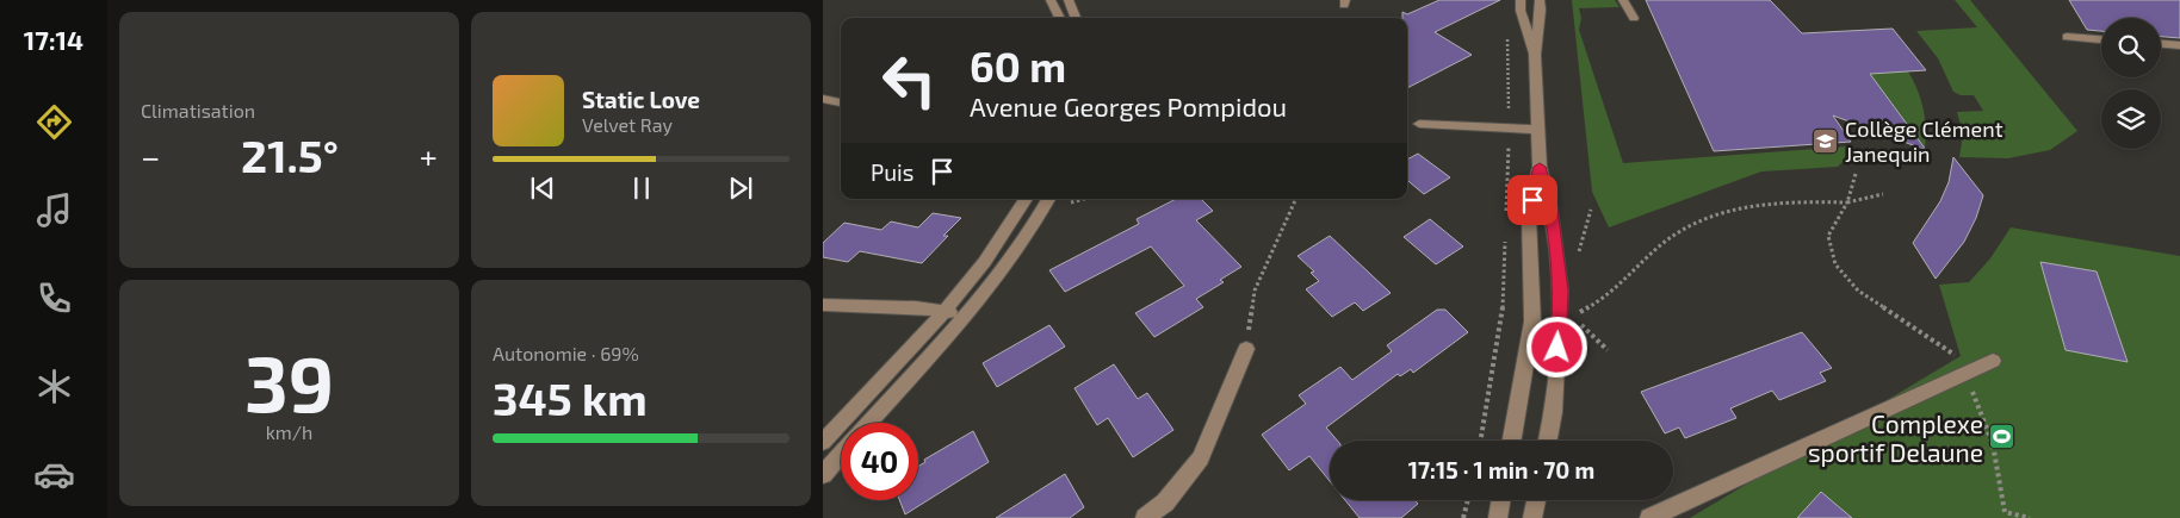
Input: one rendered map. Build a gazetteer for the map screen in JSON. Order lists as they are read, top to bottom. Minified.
{"places":{"school or university":["Collège Clément Janequin"],"sports":["Complexe sportif Delaune"]},"page":{"tabs":"17:14","tile":["Climatisation",["39","km/h"],["Autonomie · 69%","345 km"]],"turn":["60 m","Avenue Georges Pompidou"],"song":["Static Love","Velvet Ray"],"heat":["−","21.5°","+"],"then":"Puis","limit":"40","trip":"17:15 · 1 min · 70 m"}}
